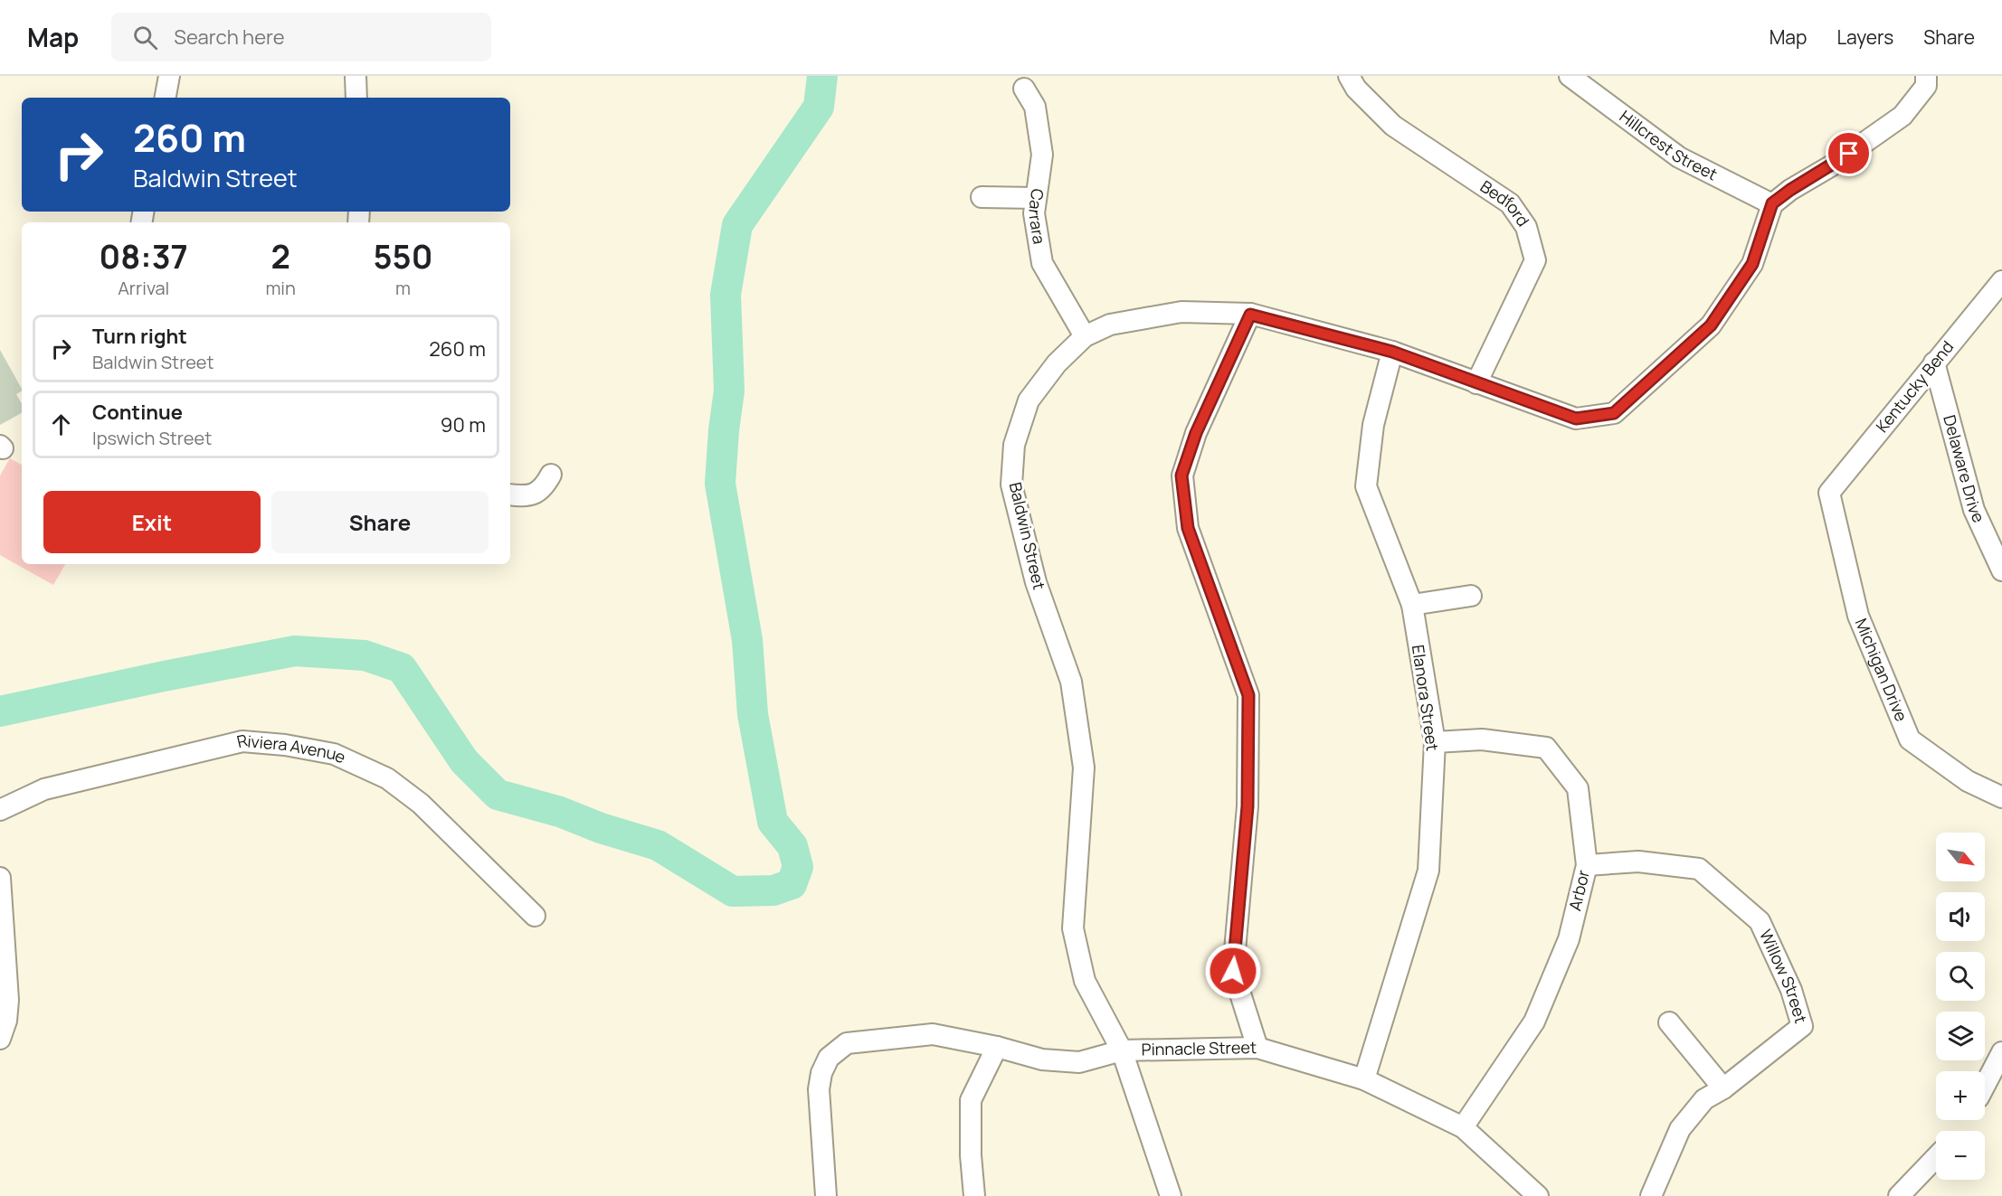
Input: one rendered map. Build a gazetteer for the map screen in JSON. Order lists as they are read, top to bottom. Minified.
{"streets":{"street":["Hillcrest Street","Bedford","Carrara","Kentucky Bend","Delaware Drive","Baldwin Street","Michigan Drive","Elanora Street","Riviera Avenue","Arbor","Willow Street","Pinnacle Street"]},"crossings":[["Hillcrest Street","Baldwin Street"],["Bedford","Baldwin Street"],["Carrara","Baldwin Street"],["Kentucky Bend","Delaware Drive"],["Kentucky Bend","Michigan Drive"],["Baldwin Street","Elanora Street"],["Baldwin Street","Pinnacle Street"],["Elanora Street","Arbor"],["Elanora Street","Pinnacle Street"],["Arbor","Willow Street"],["Arbor","Pinnacle Street"]],"north":"bottom right","page":{"header":"Map","search":"Search here","nav":["Map","Layers","Share"],"turn":["260 m","Baldwin Street"],"eta":["08:37","Arrival","2","min","550","m"],"list":[{"name":"Turn right","note":"Baldwin Street","value":"260 m"},{"name":"Continue","note":"Ipswich Street","value":"90 m"}],"buttons":["Exit","Share"],"map_buttons":["+","−"]}}
